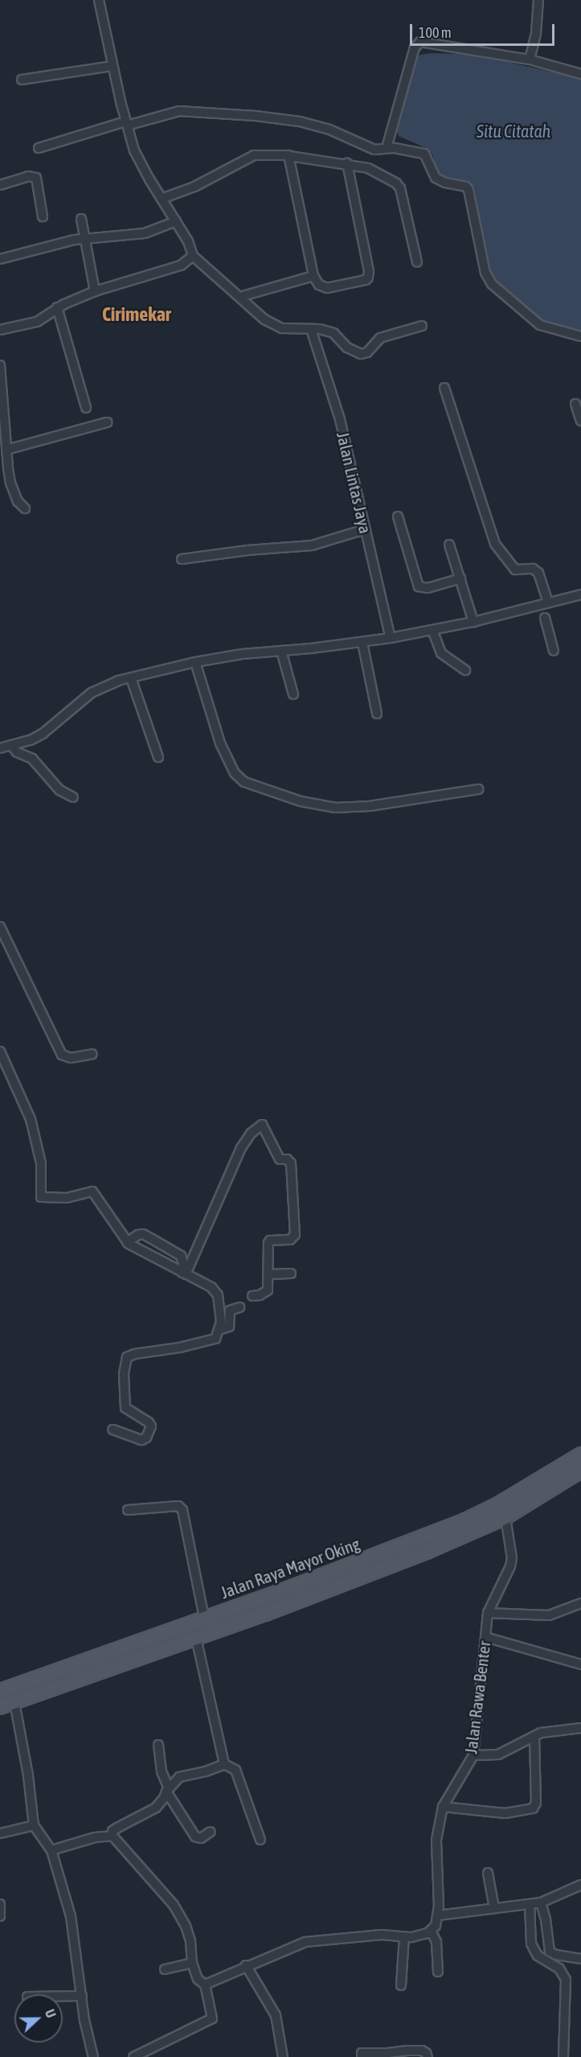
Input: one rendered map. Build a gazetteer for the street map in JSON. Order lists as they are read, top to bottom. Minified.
{"streets":{"main road":["Jalan Raya Mayor Oking"],"street":["Jalan Lintas Jaya","Jalan Rawa Benter"]},"crossings":[["Jalan Raya Mayor Oking","Jalan Rawa Benter"]],"districts":["Cirimekar"],"water":["Situ Citatah"],"scale_bar":"100 m","north":"right"}
